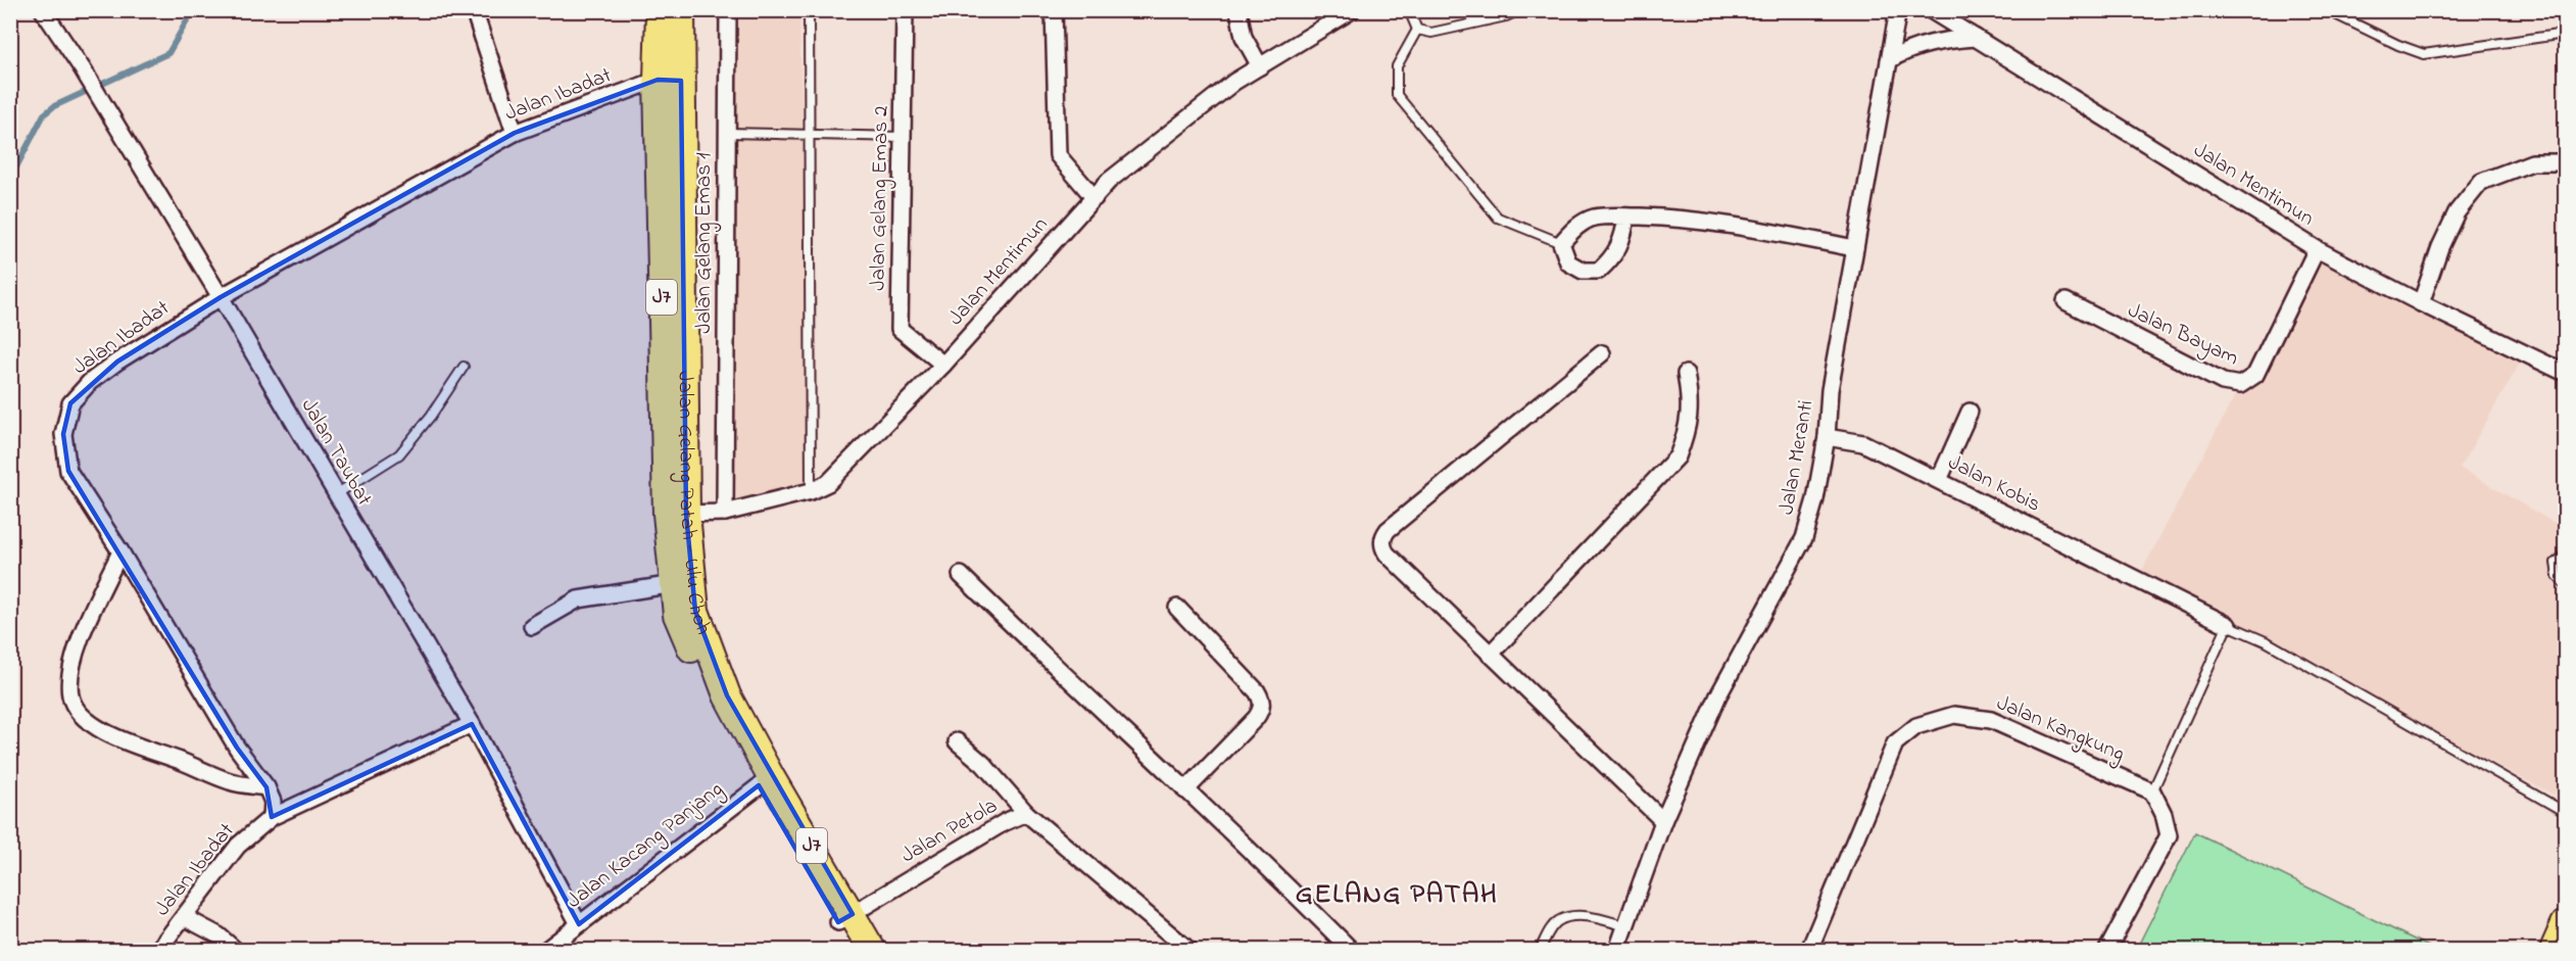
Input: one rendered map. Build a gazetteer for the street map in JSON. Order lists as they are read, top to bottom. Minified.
{"streets":{"main road":["J7","Jalan Gelang Patah - Ulu Choh"],"street":["Jalan Ibadat","Jalan Mentimun","Jalan Gelang Emas 2","Jalan Gelang Emas 1","Jalan Bayam","Jalan Taubat","Jalan Meranti","Jalan Kobis","Jalan Kangkung","Jalan Petola","Jalan Kacang Panjang"]},"crossings":[["Jalan Ibadat","Jalan Taubat"],["Jalan Ibadat","Jalan Gelang Patah - Ulu Choh"],["Jalan Mentimun","Jalan Gelang Emas 2"],["Jalan Mentimun","Jalan Gelang Emas 1"],["Jalan Mentimun","Jalan Bayam"],["Jalan Mentimun","Jalan Gelang Patah - Ulu Choh"],["Jalan Taubat","Jalan Kacang Panjang"],["Jalan Meranti","Jalan Kobis"],["Jalan Gelang Patah - Ulu Choh","Jalan Petola"],["Jalan Gelang Patah - Ulu Choh","Jalan Kacang Panjang"]],"districts":["GELANG PATAH"]}
